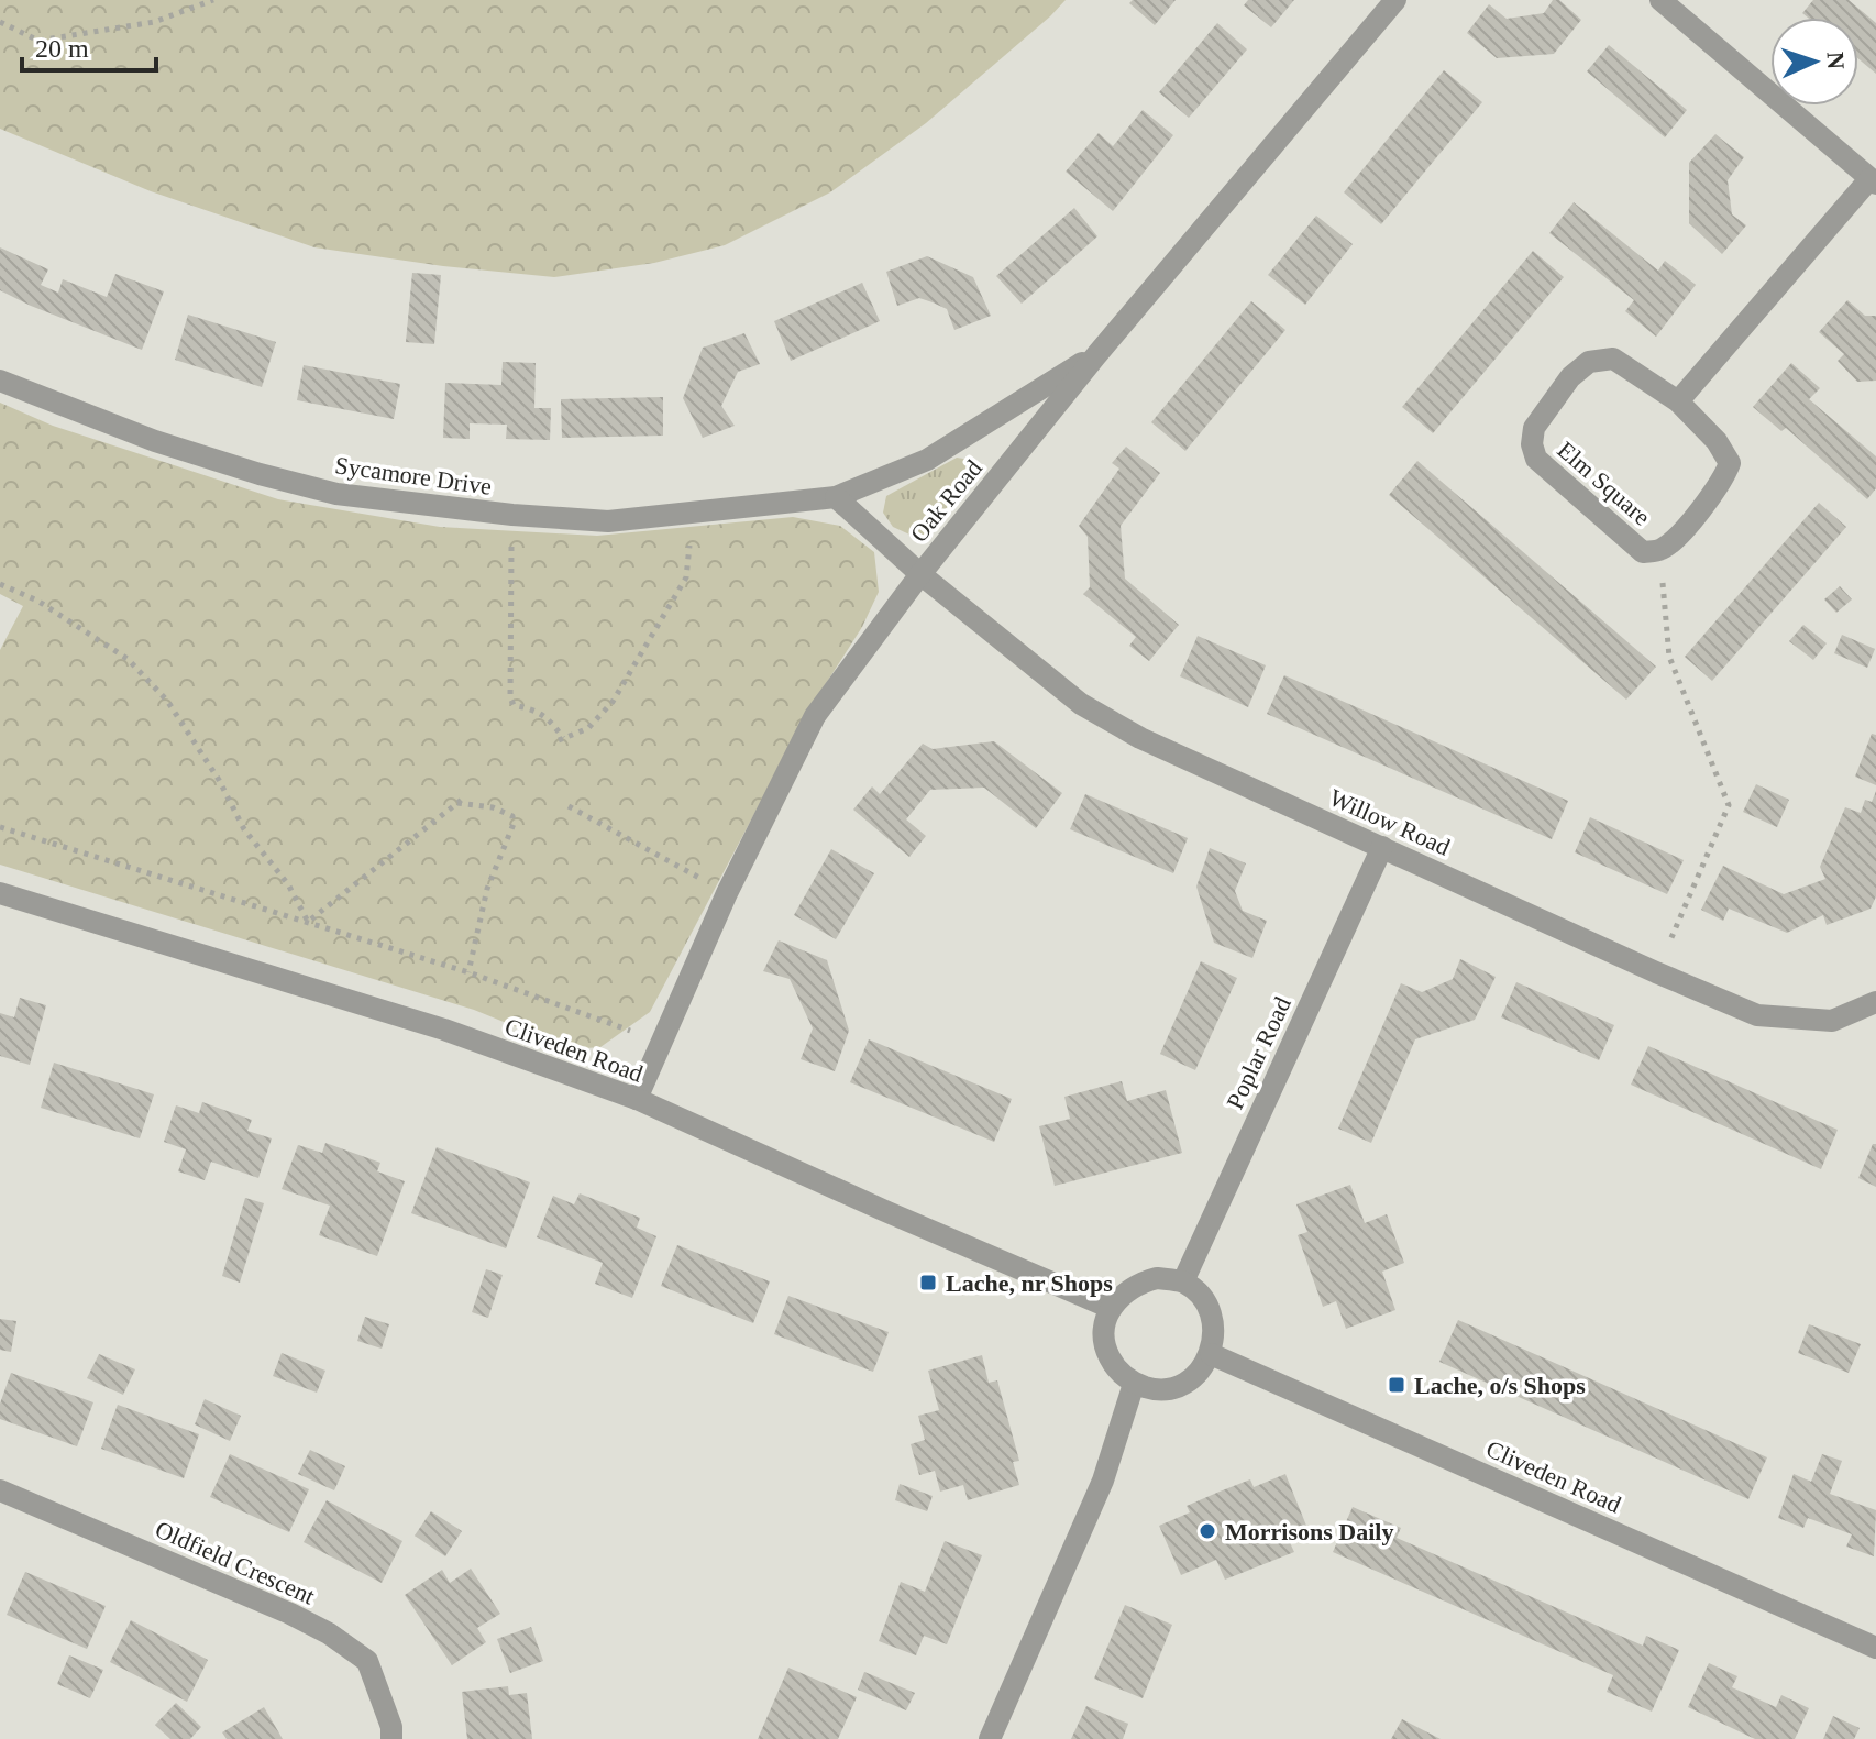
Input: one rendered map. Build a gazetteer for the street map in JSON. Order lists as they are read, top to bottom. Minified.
{"streets":{"street":["Sycamore Drive","Elm Square","Oak Road","Willow Road","Cliveden Road","Poplar Road","Oldfield Crescent"]},"crossings":[["Sycamore Drive","Oak Road"],["Oak Road","Willow Road"],["Oak Road","Cliveden Road"],["Willow Road","Poplar Road"],["Cliveden Road","Poplar Road"]],"places":{"transit":["Lache, nr Shops","Lache, o/s Shops"],"other":["Morrisons Daily"]},"scale_bar":"20 m","north":"right"}
